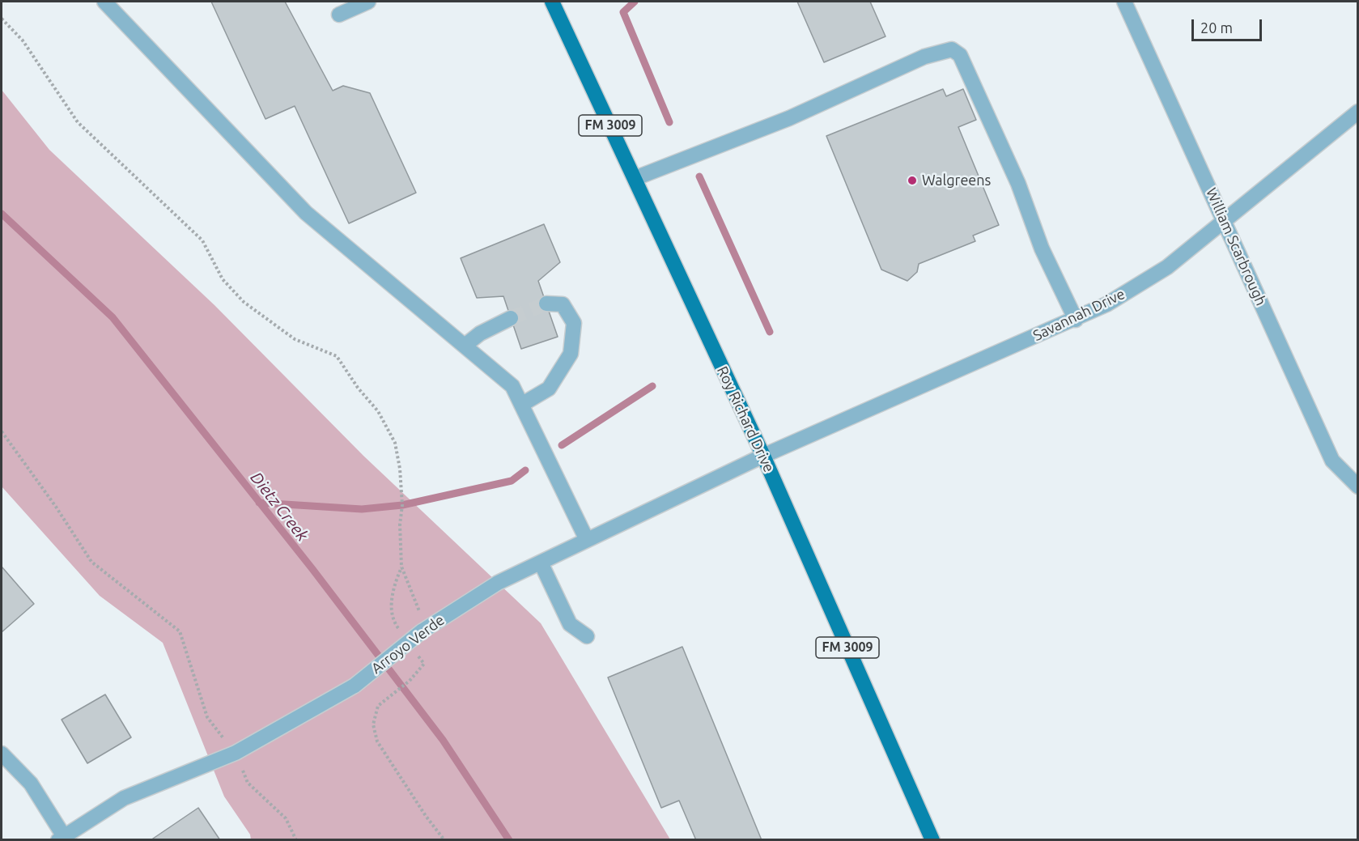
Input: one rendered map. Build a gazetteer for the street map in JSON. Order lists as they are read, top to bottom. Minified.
{"streets":{"main road":["FM 3009","Roy Richard Drive"],"street":["William Scarbrough","Savannah Drive","Arroyo Verde"]},"crossings":[["William Scarbrough","Savannah Drive"],["Savannah Drive","Roy Richard Drive"],["Savannah Drive","Arroyo Verde"],["Roy Richard Drive","Arroyo Verde"]],"water":["Dietz Creek"],"places":["Walgreens"],"scale_bar":"20 m"}
